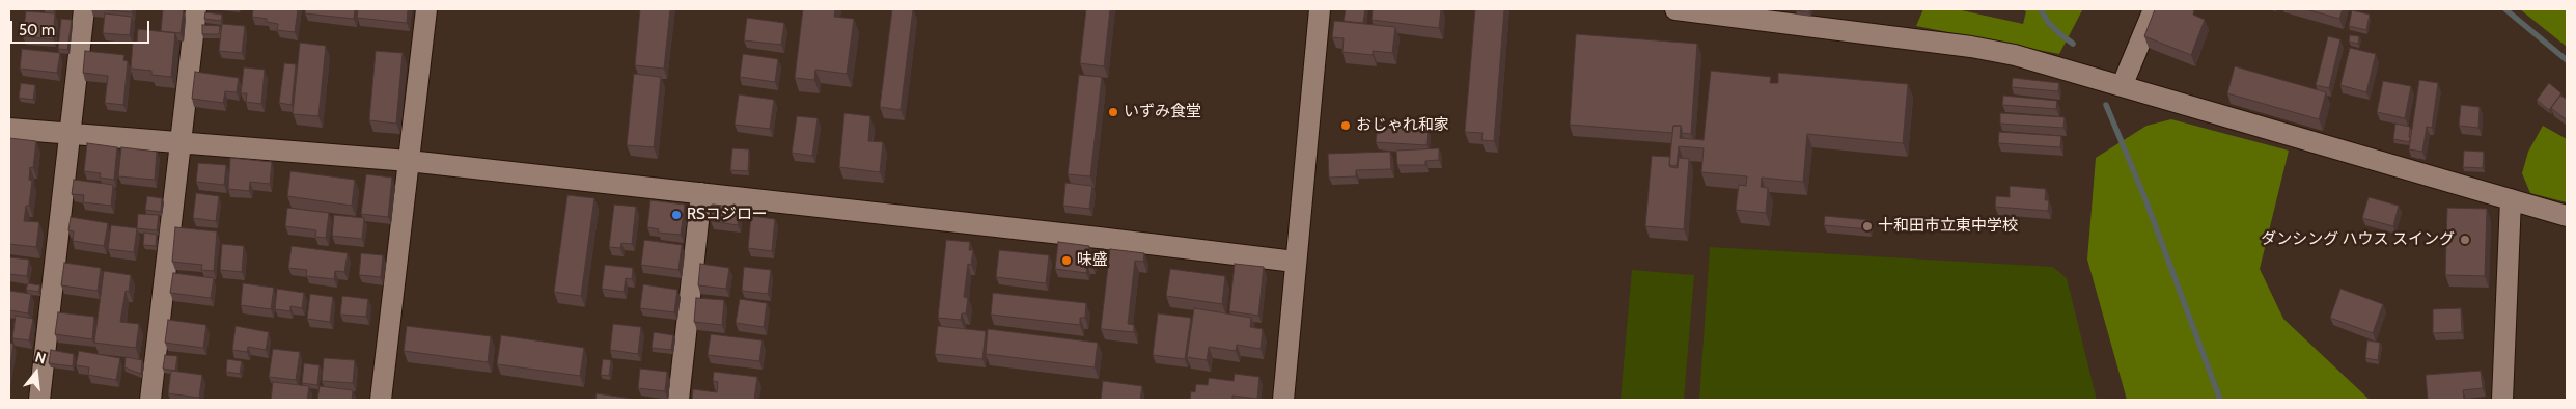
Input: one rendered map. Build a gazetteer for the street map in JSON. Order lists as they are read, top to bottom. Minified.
{"places":["いずみ食堂","おじゃれ和家","RSコジロー","十和田市立東中学校","ダンシング ハウス スイング","味盛"],"scale_bar":"50 m","north":"top"}
